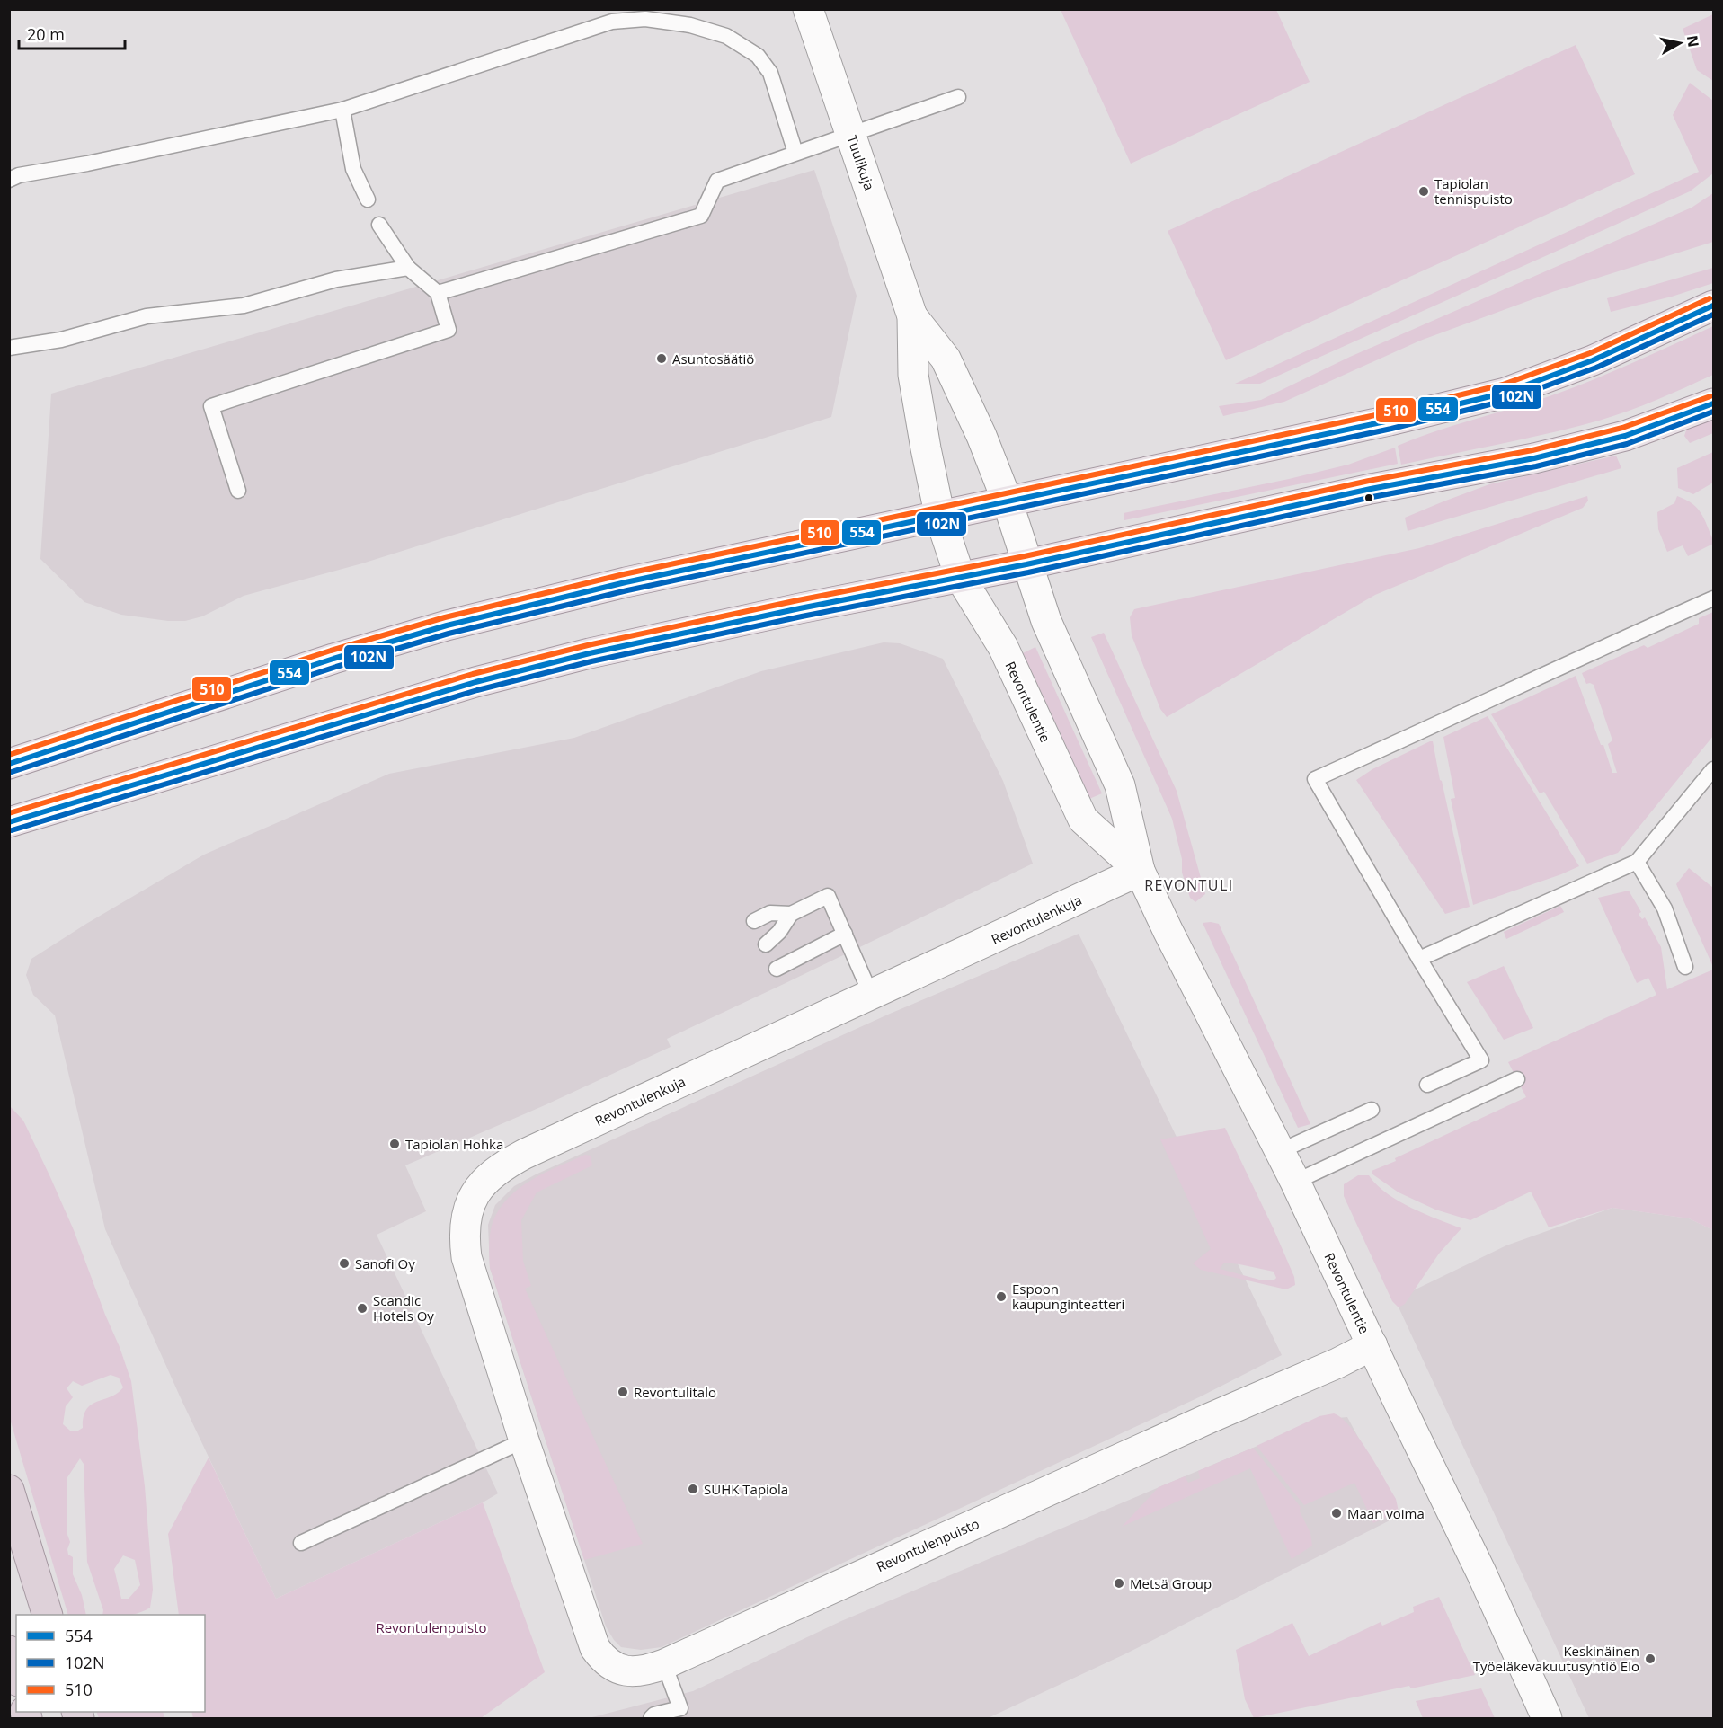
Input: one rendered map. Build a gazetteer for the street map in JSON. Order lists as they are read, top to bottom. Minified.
{"streets":{"street":["Tuulikuja","Revontulentie","Revontulenkuja","Revontulenpuisto"]},"crossings":[["Tuulikuja","Revontulentie"],["Revontulentie","Revontulenkuja"],["Revontulentie","Revontulenpuisto"],["Revontulenkuja","Revontulenpuisto"]],"districts":["REVONTULI"],"parks":["Revontulenpuisto"],"places":["Tapiolan tennispuisto","Asuntosäätiö","Tapiolan Hohka","Sanofi Oy","Espoon kaupunginteatteri","Scandic Hotels Oy","Revontulitalo","SUHK Tapiola","Maan voima","Metsä Group","Keskinäinen Työeläkevakuutusyhtiö Elo"],"lines":["transit line 510","transit line 554","transit line 102N"],"legend":["554","102N","510"],"scale_bar":"20 m","north":"right"}
